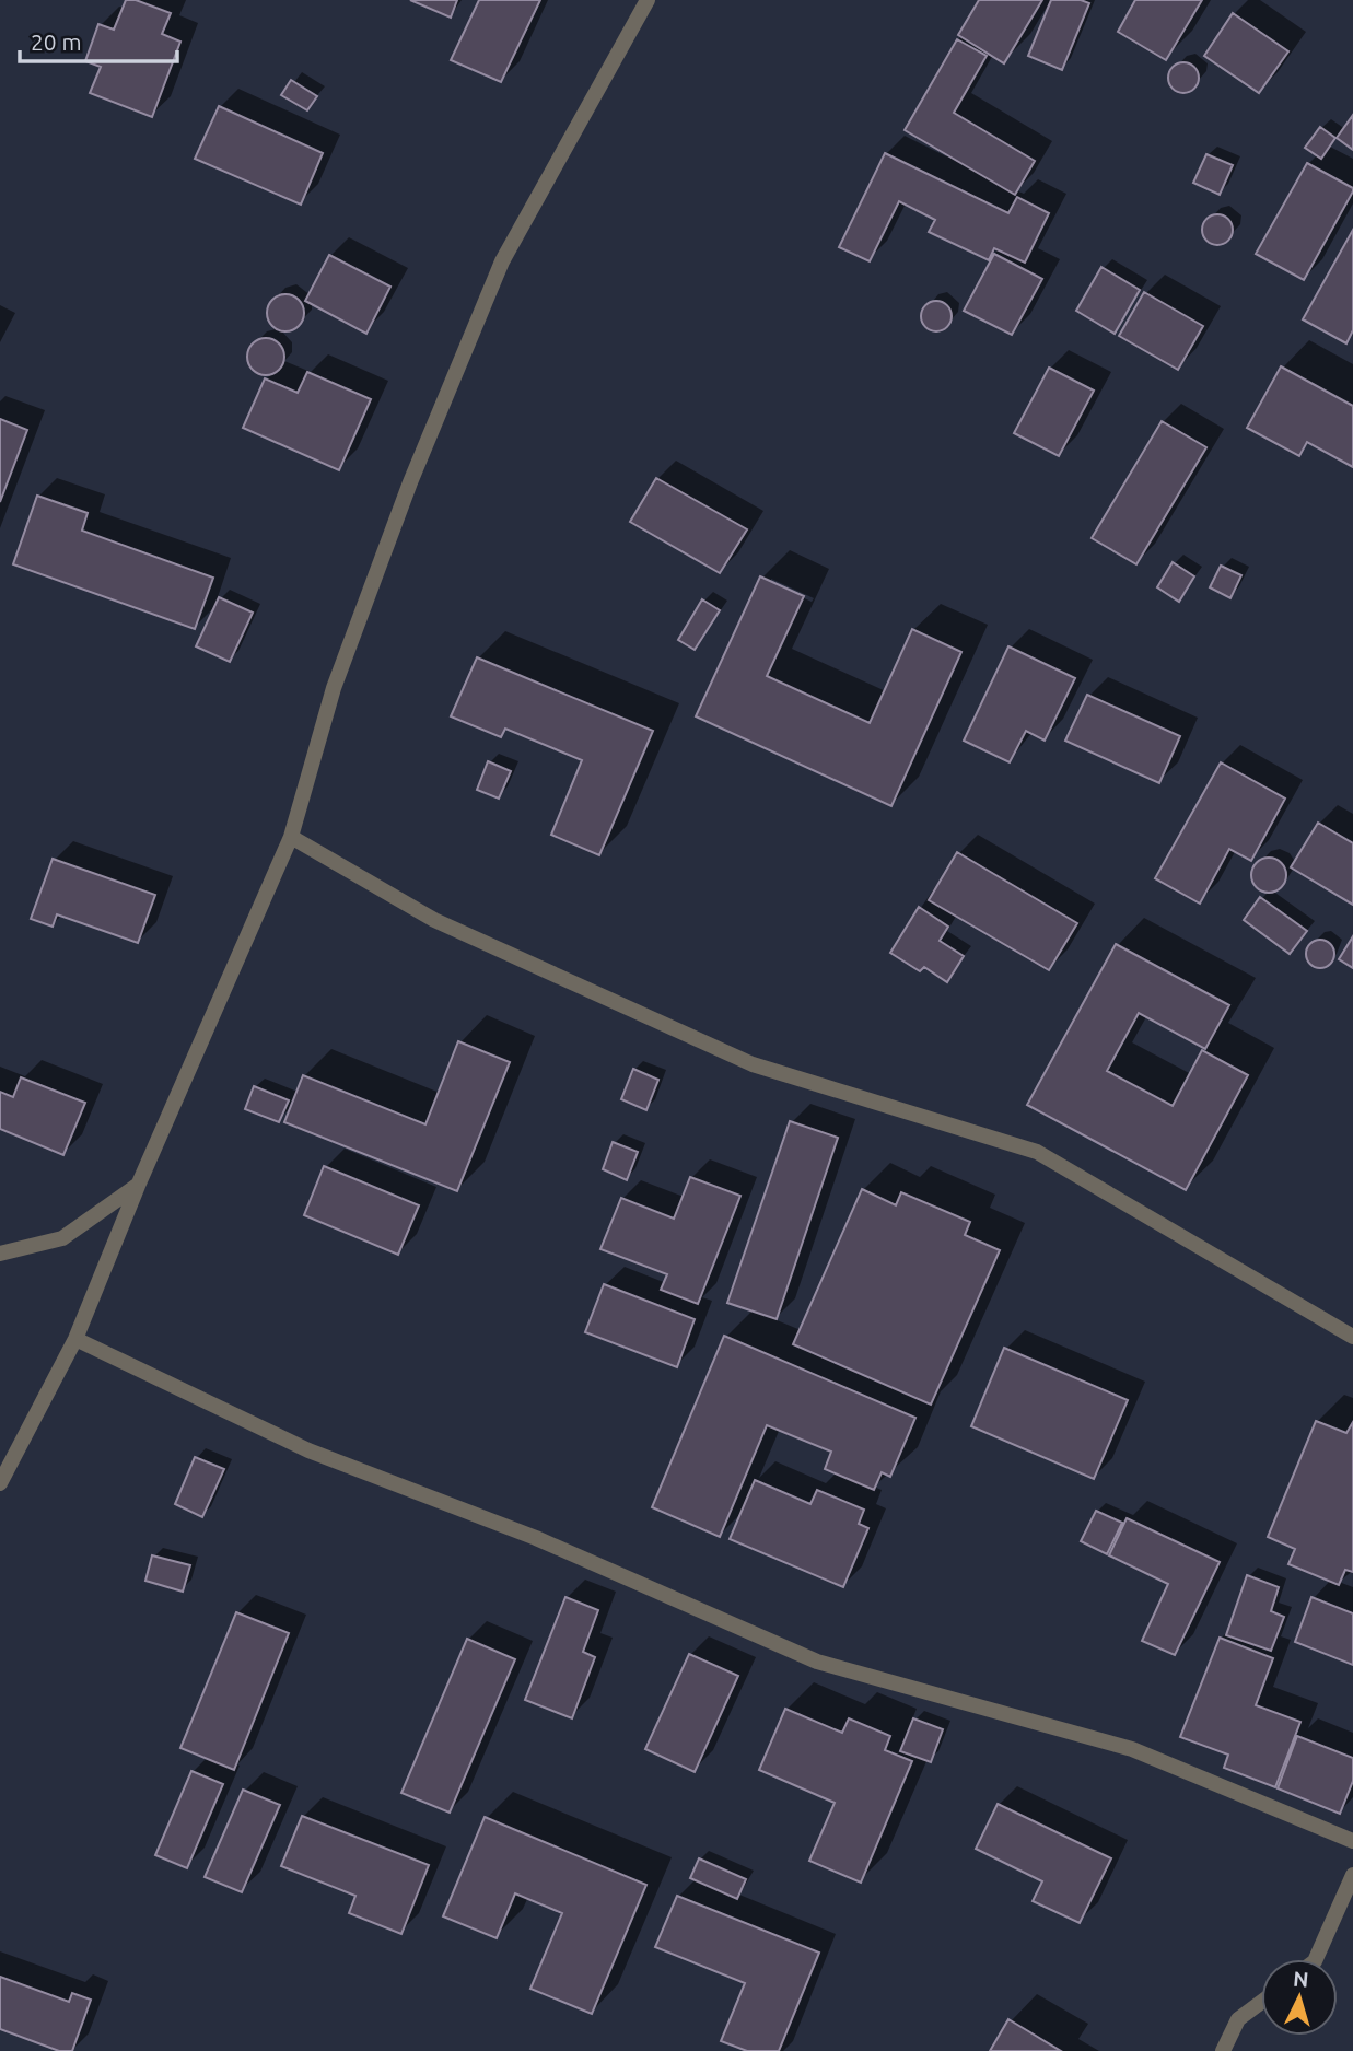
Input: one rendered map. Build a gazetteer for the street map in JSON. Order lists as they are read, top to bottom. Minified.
{"scale_bar":"20 m","north":"top"}
